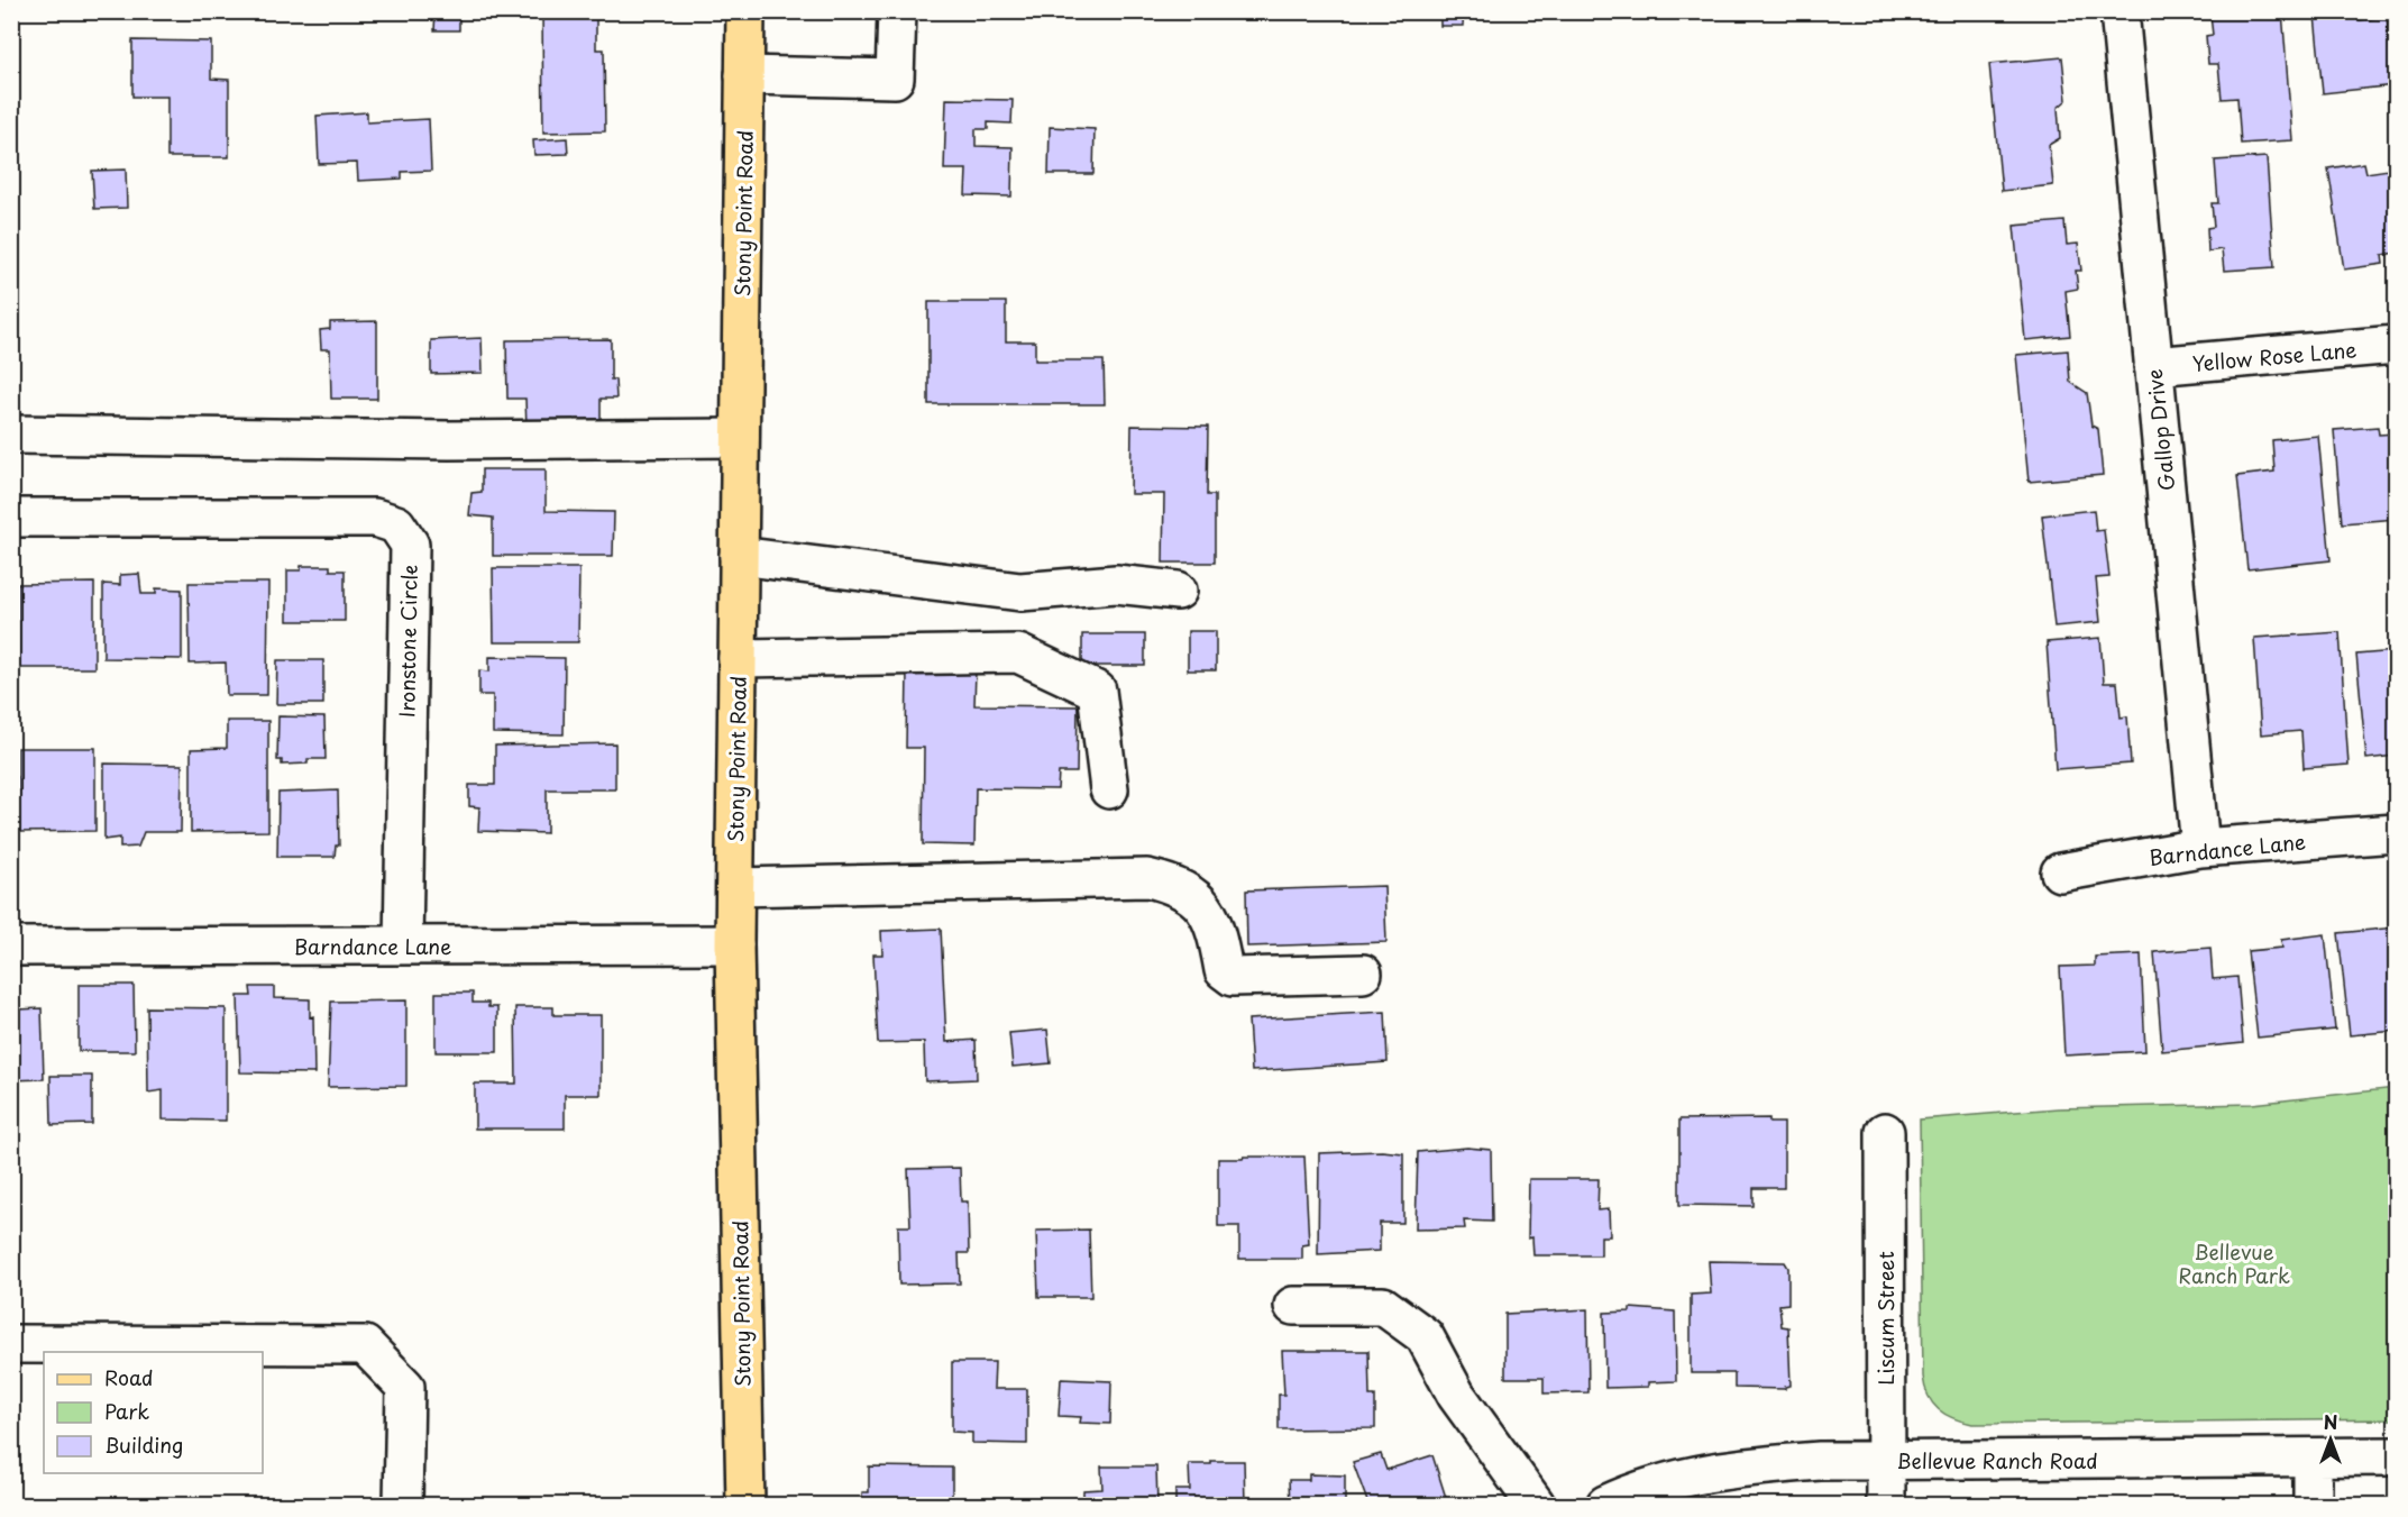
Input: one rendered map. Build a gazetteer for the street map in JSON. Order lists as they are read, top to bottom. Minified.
{"streets":{"main road":["Stony Point Road"],"street":["Yellow Rose Lane","Gallop Drive","Ironstone Circle","Barndance Lane","Liscum Street","Bellevue Ranch Road"]},"crossings":[["Stony Point Road","Barndance Lane"],["Yellow Rose Lane","Gallop Drive"],["Gallop Drive","Barndance Lane"],["Ironstone Circle","Barndance Lane"],["Liscum Street","Bellevue Ranch Road"]],"parks":["Bellevue Ranch Park"],"legend":["Road","Park","Building"],"north":"top"}
